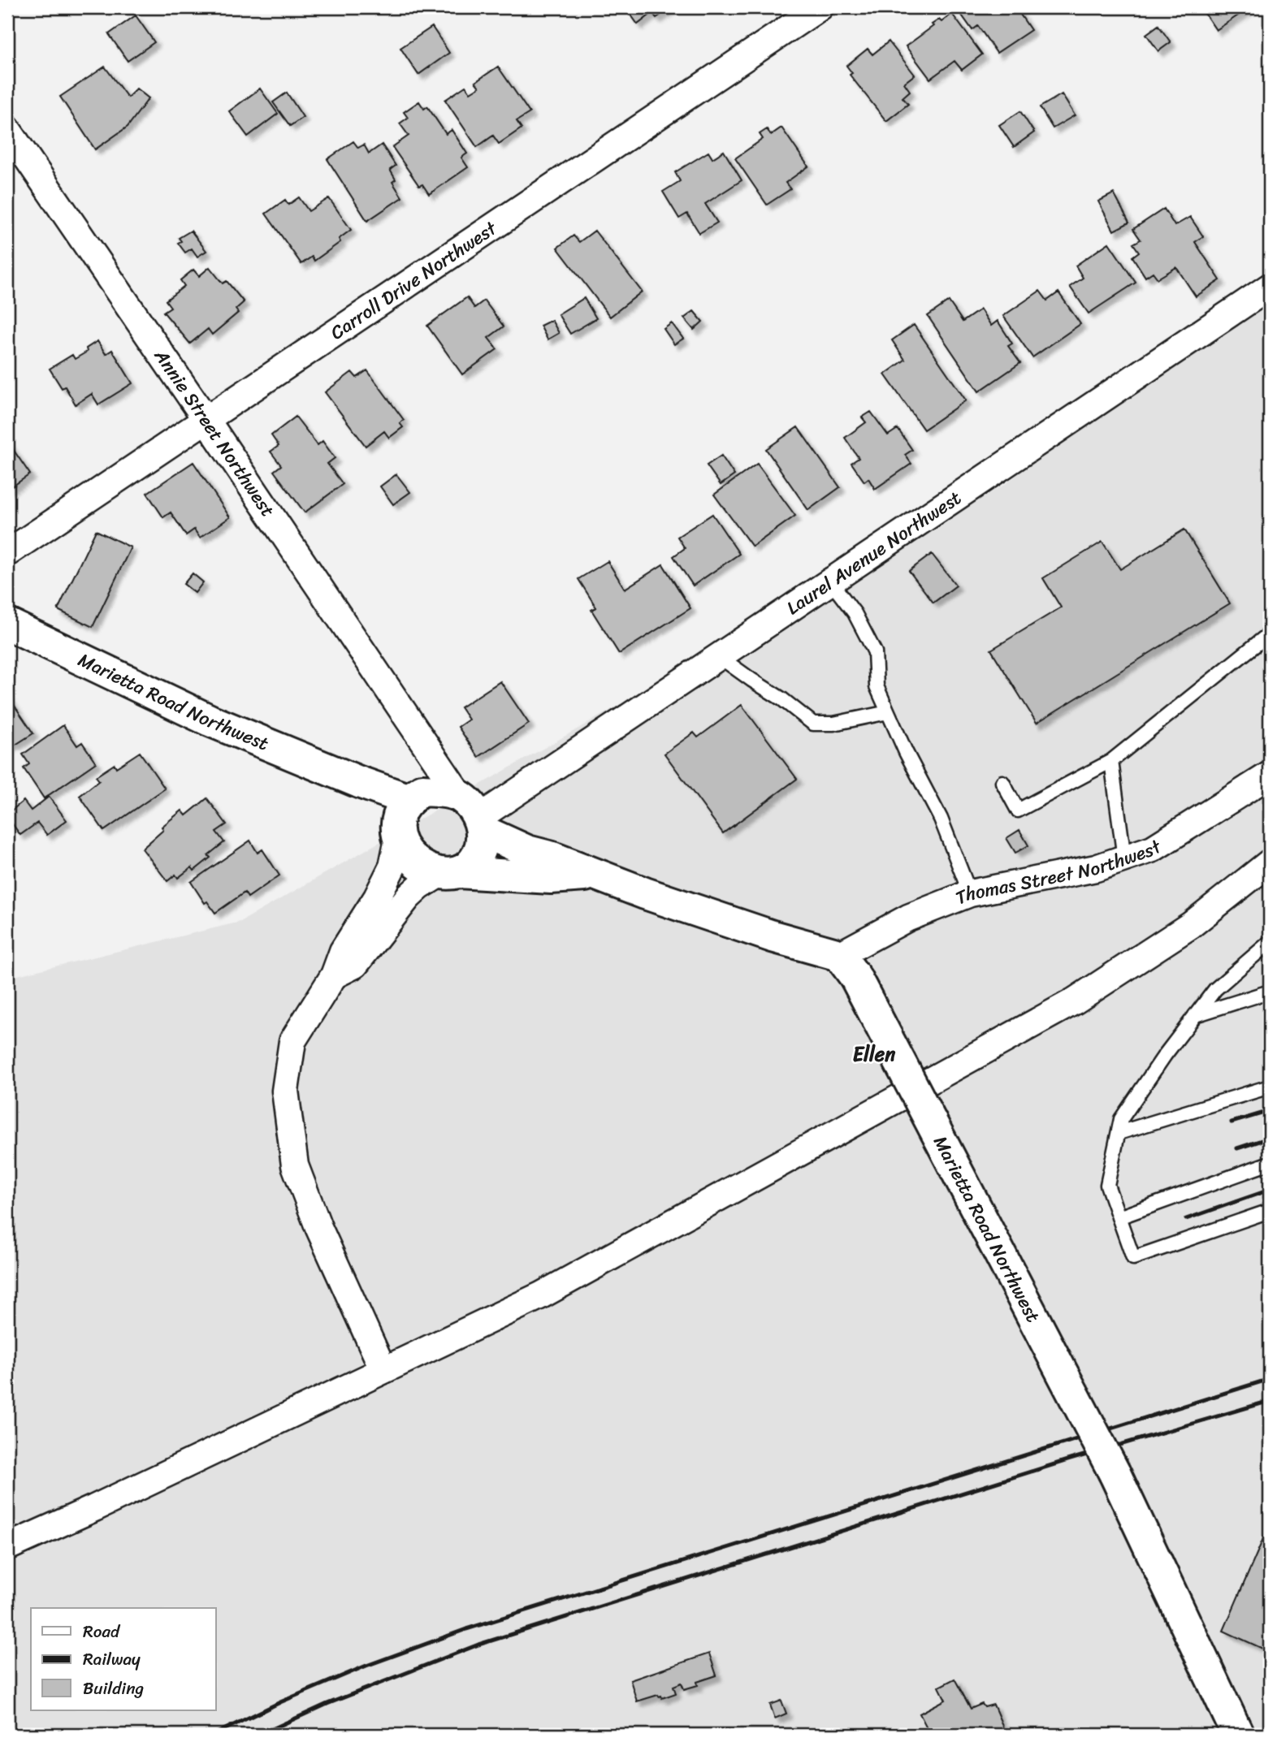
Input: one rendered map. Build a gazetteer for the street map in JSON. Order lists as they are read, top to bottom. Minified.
{"streets":{"main road":["Marietta Road Northwest"],"street":["Carroll Drive Northwest","Annie Street Northwest","Laurel Avenue Northwest","Thomas Street Northwest"]},"crossings":[["Carroll Drive Northwest","Annie Street Northwest"],["Annie Street Northwest","Laurel Avenue Northwest"],["Annie Street Northwest","Marietta Road Northwest"],["Laurel Avenue Northwest","Marietta Road Northwest"],["Marietta Road Northwest","Thomas Street Northwest"]],"districts":["Ellen"],"legend":["Road","Railway","Building"]}
